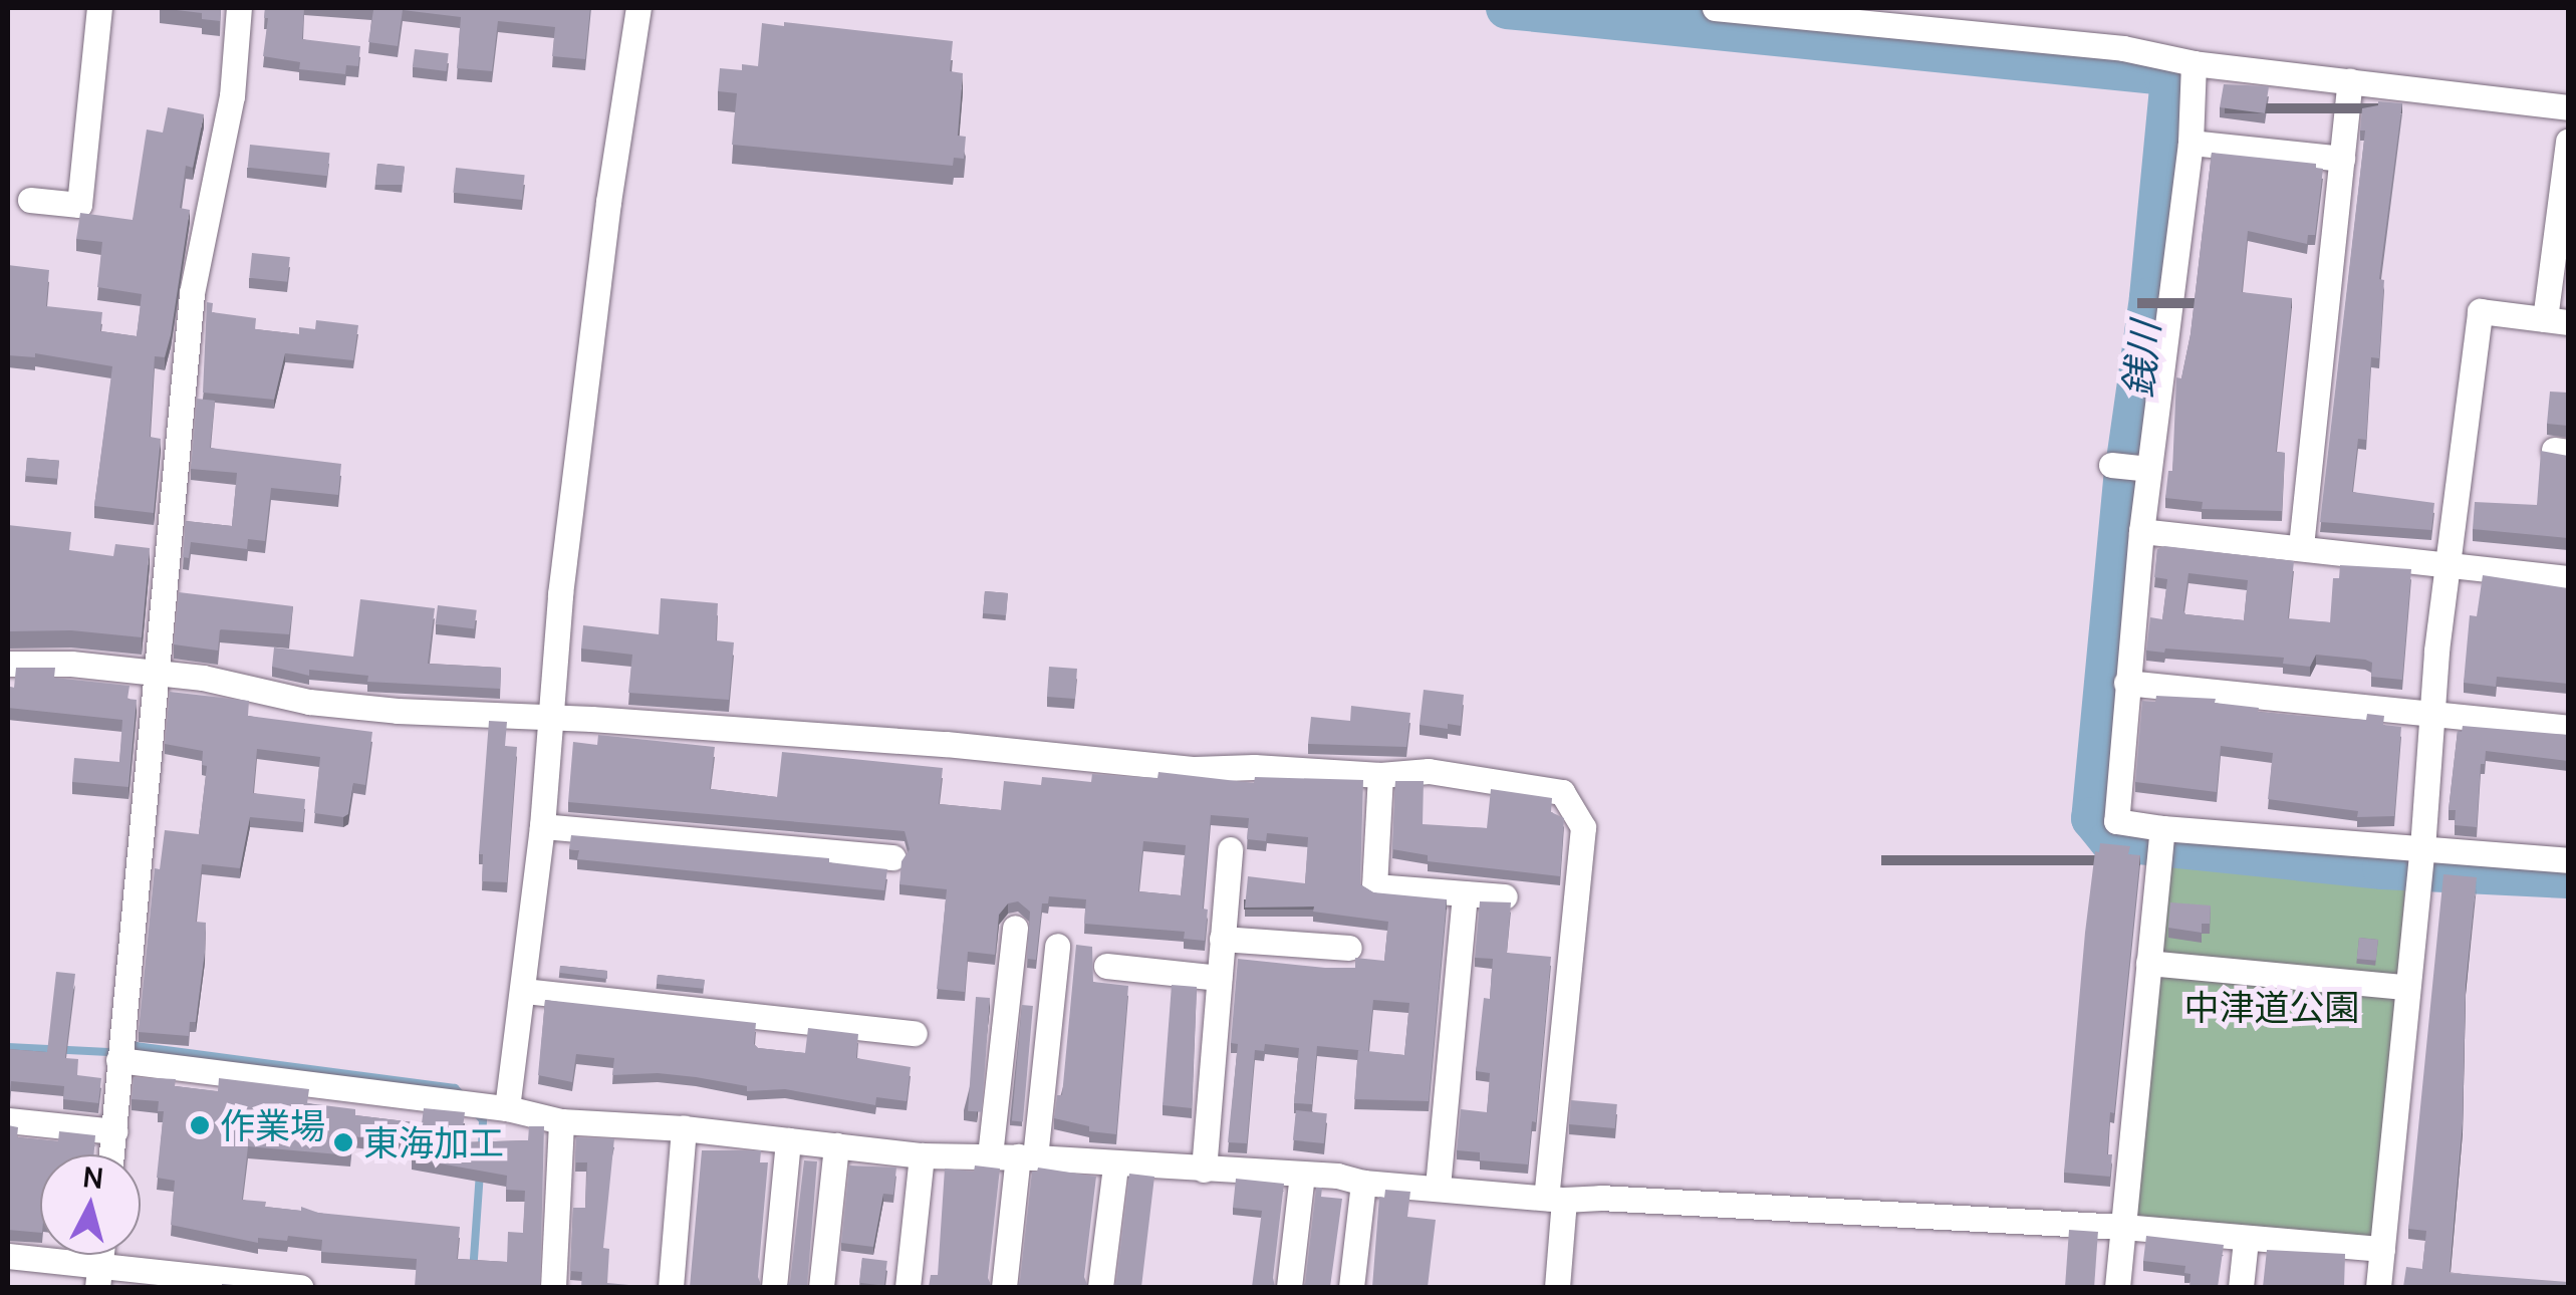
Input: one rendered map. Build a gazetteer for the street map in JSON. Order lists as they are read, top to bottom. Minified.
{"water":["銭川"],"parks":["中津道公園"],"places":["作業場","東海加工"],"north":"top"}
